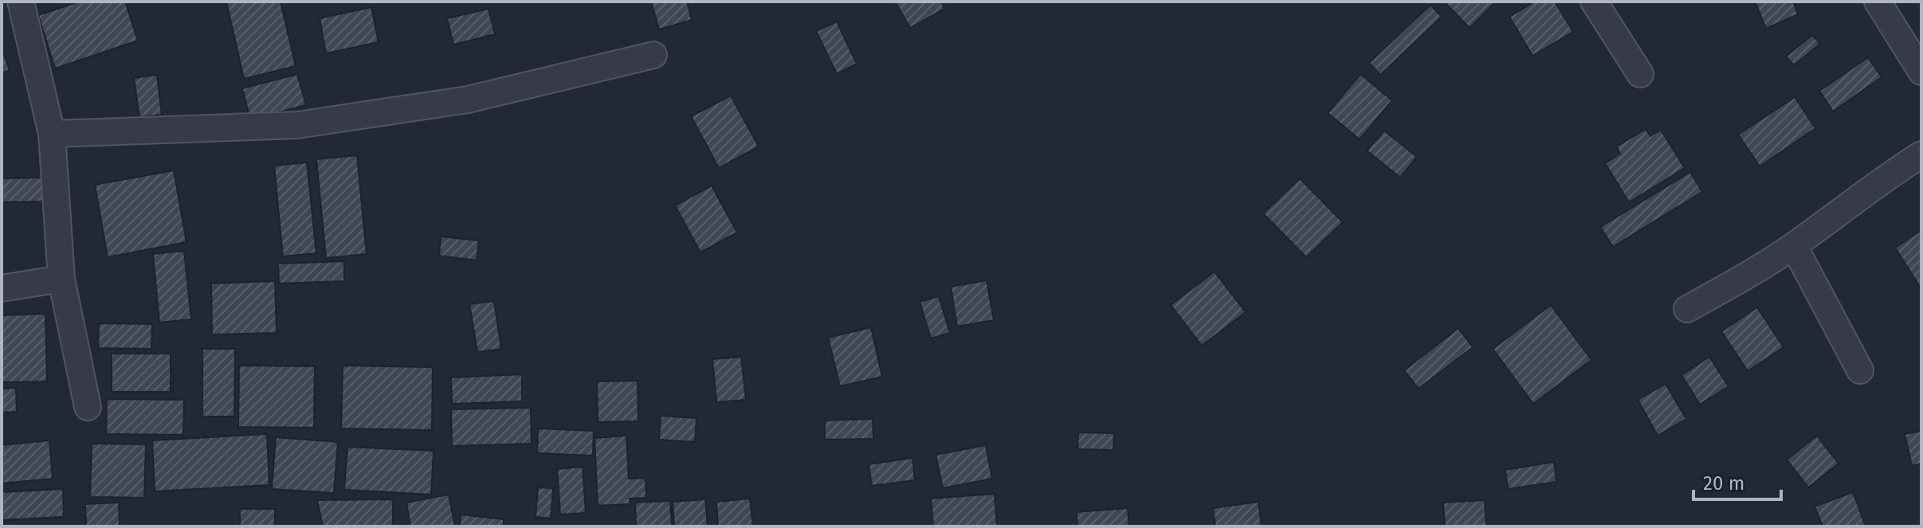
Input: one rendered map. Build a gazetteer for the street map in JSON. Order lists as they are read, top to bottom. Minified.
{"scale_bar":"20 m"}
